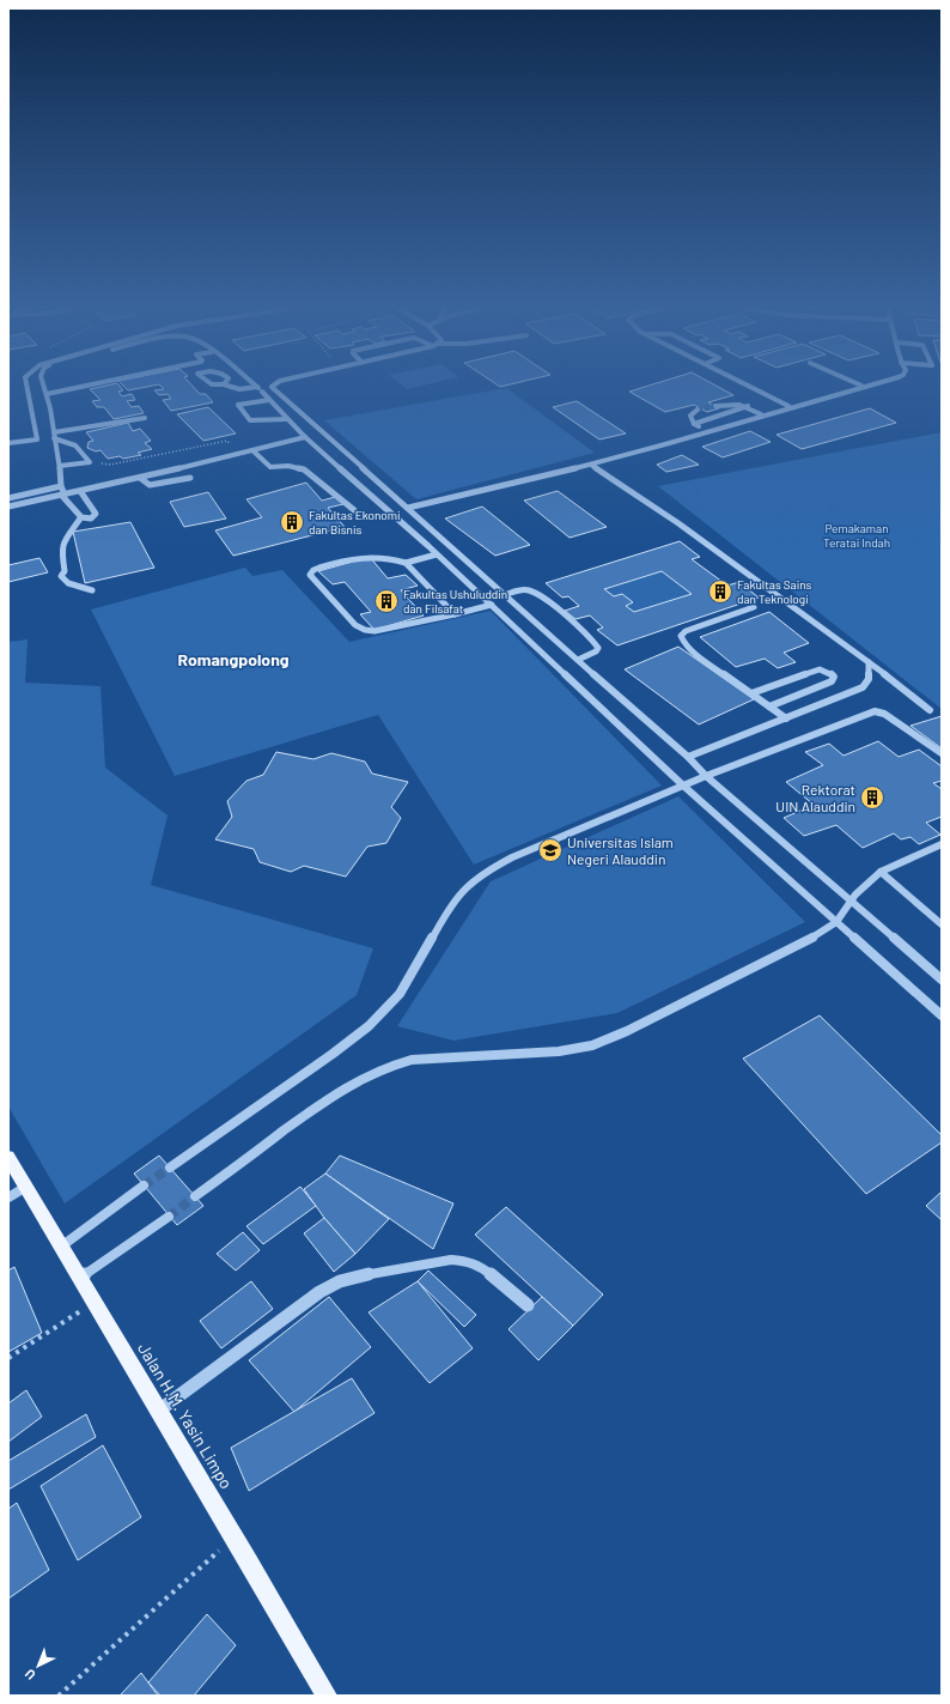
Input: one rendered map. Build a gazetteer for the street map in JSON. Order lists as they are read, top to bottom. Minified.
{"streets":{"main road":["Jalan H.M. Yasin Limpo"]},"districts":["Romangpolong"],"parks":["Pemakaman Teratai Indah"],"places":{"building":["Fakultas Ekonomi dan Bisnis","Fakultas Sains dan Teknologi","Fakultas Ushuluddin dan Filsafat","Rektorat UIN Alauddin"],"school or university":["Universitas Islam Negeri Alauddin"]},"north":"bottom left"}
